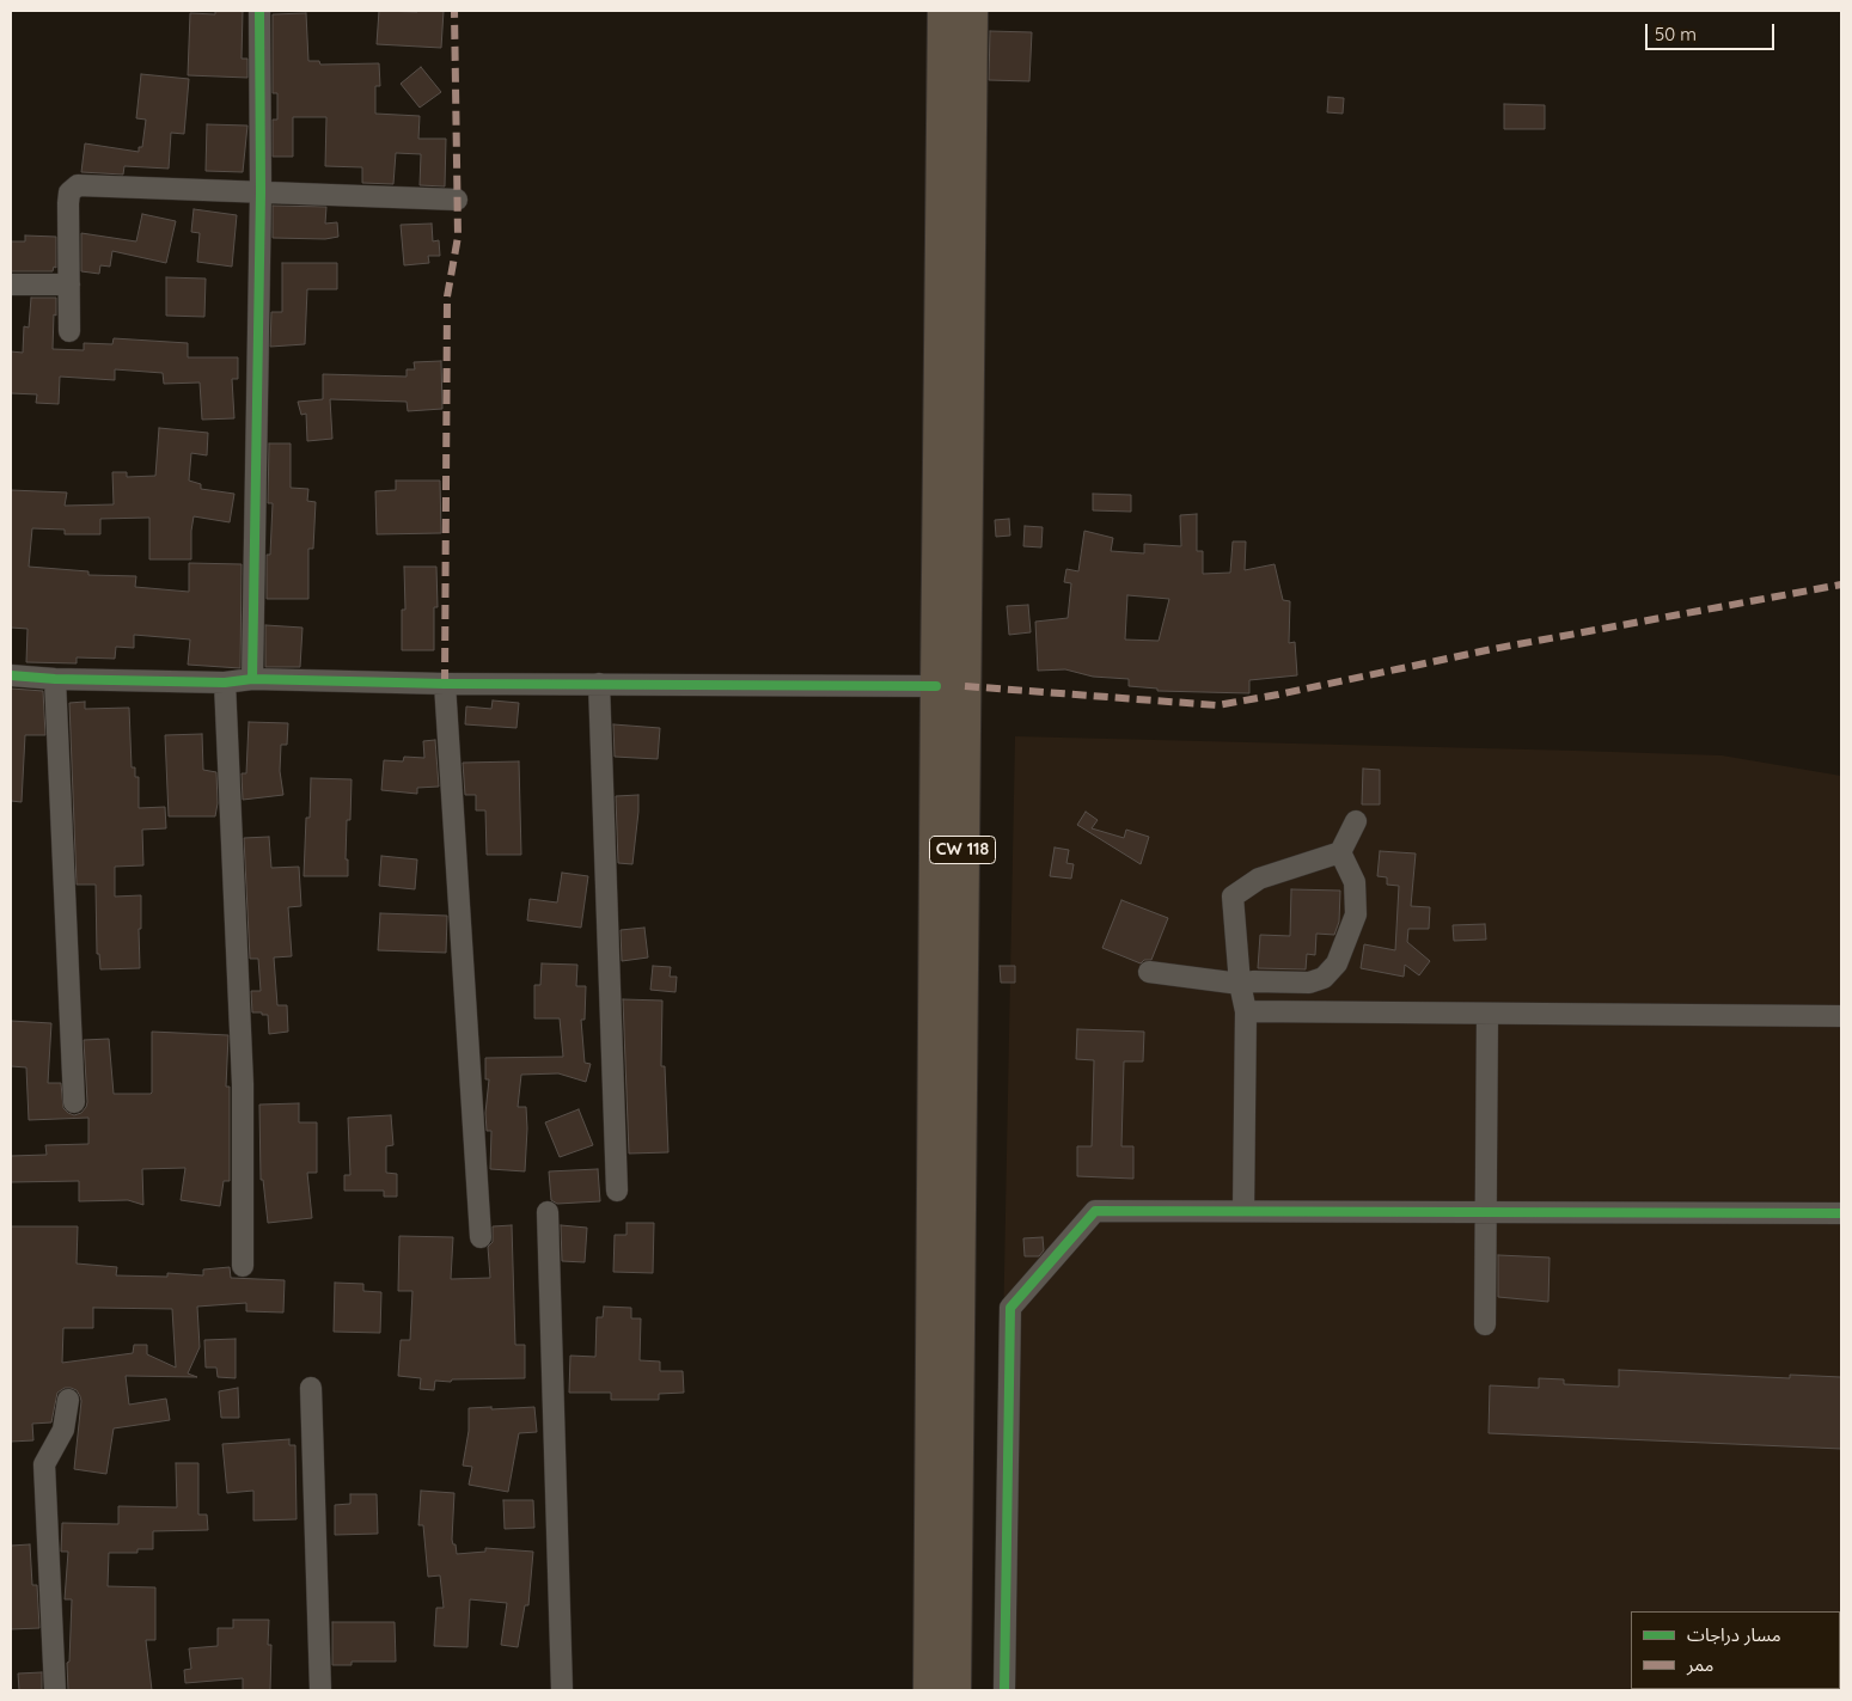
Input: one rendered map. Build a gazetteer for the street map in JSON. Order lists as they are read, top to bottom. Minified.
{"streets":{"highway":["CW 118"]},"legend":["مسار دراجات","ممر"],"scale_bar":"50 m"}
